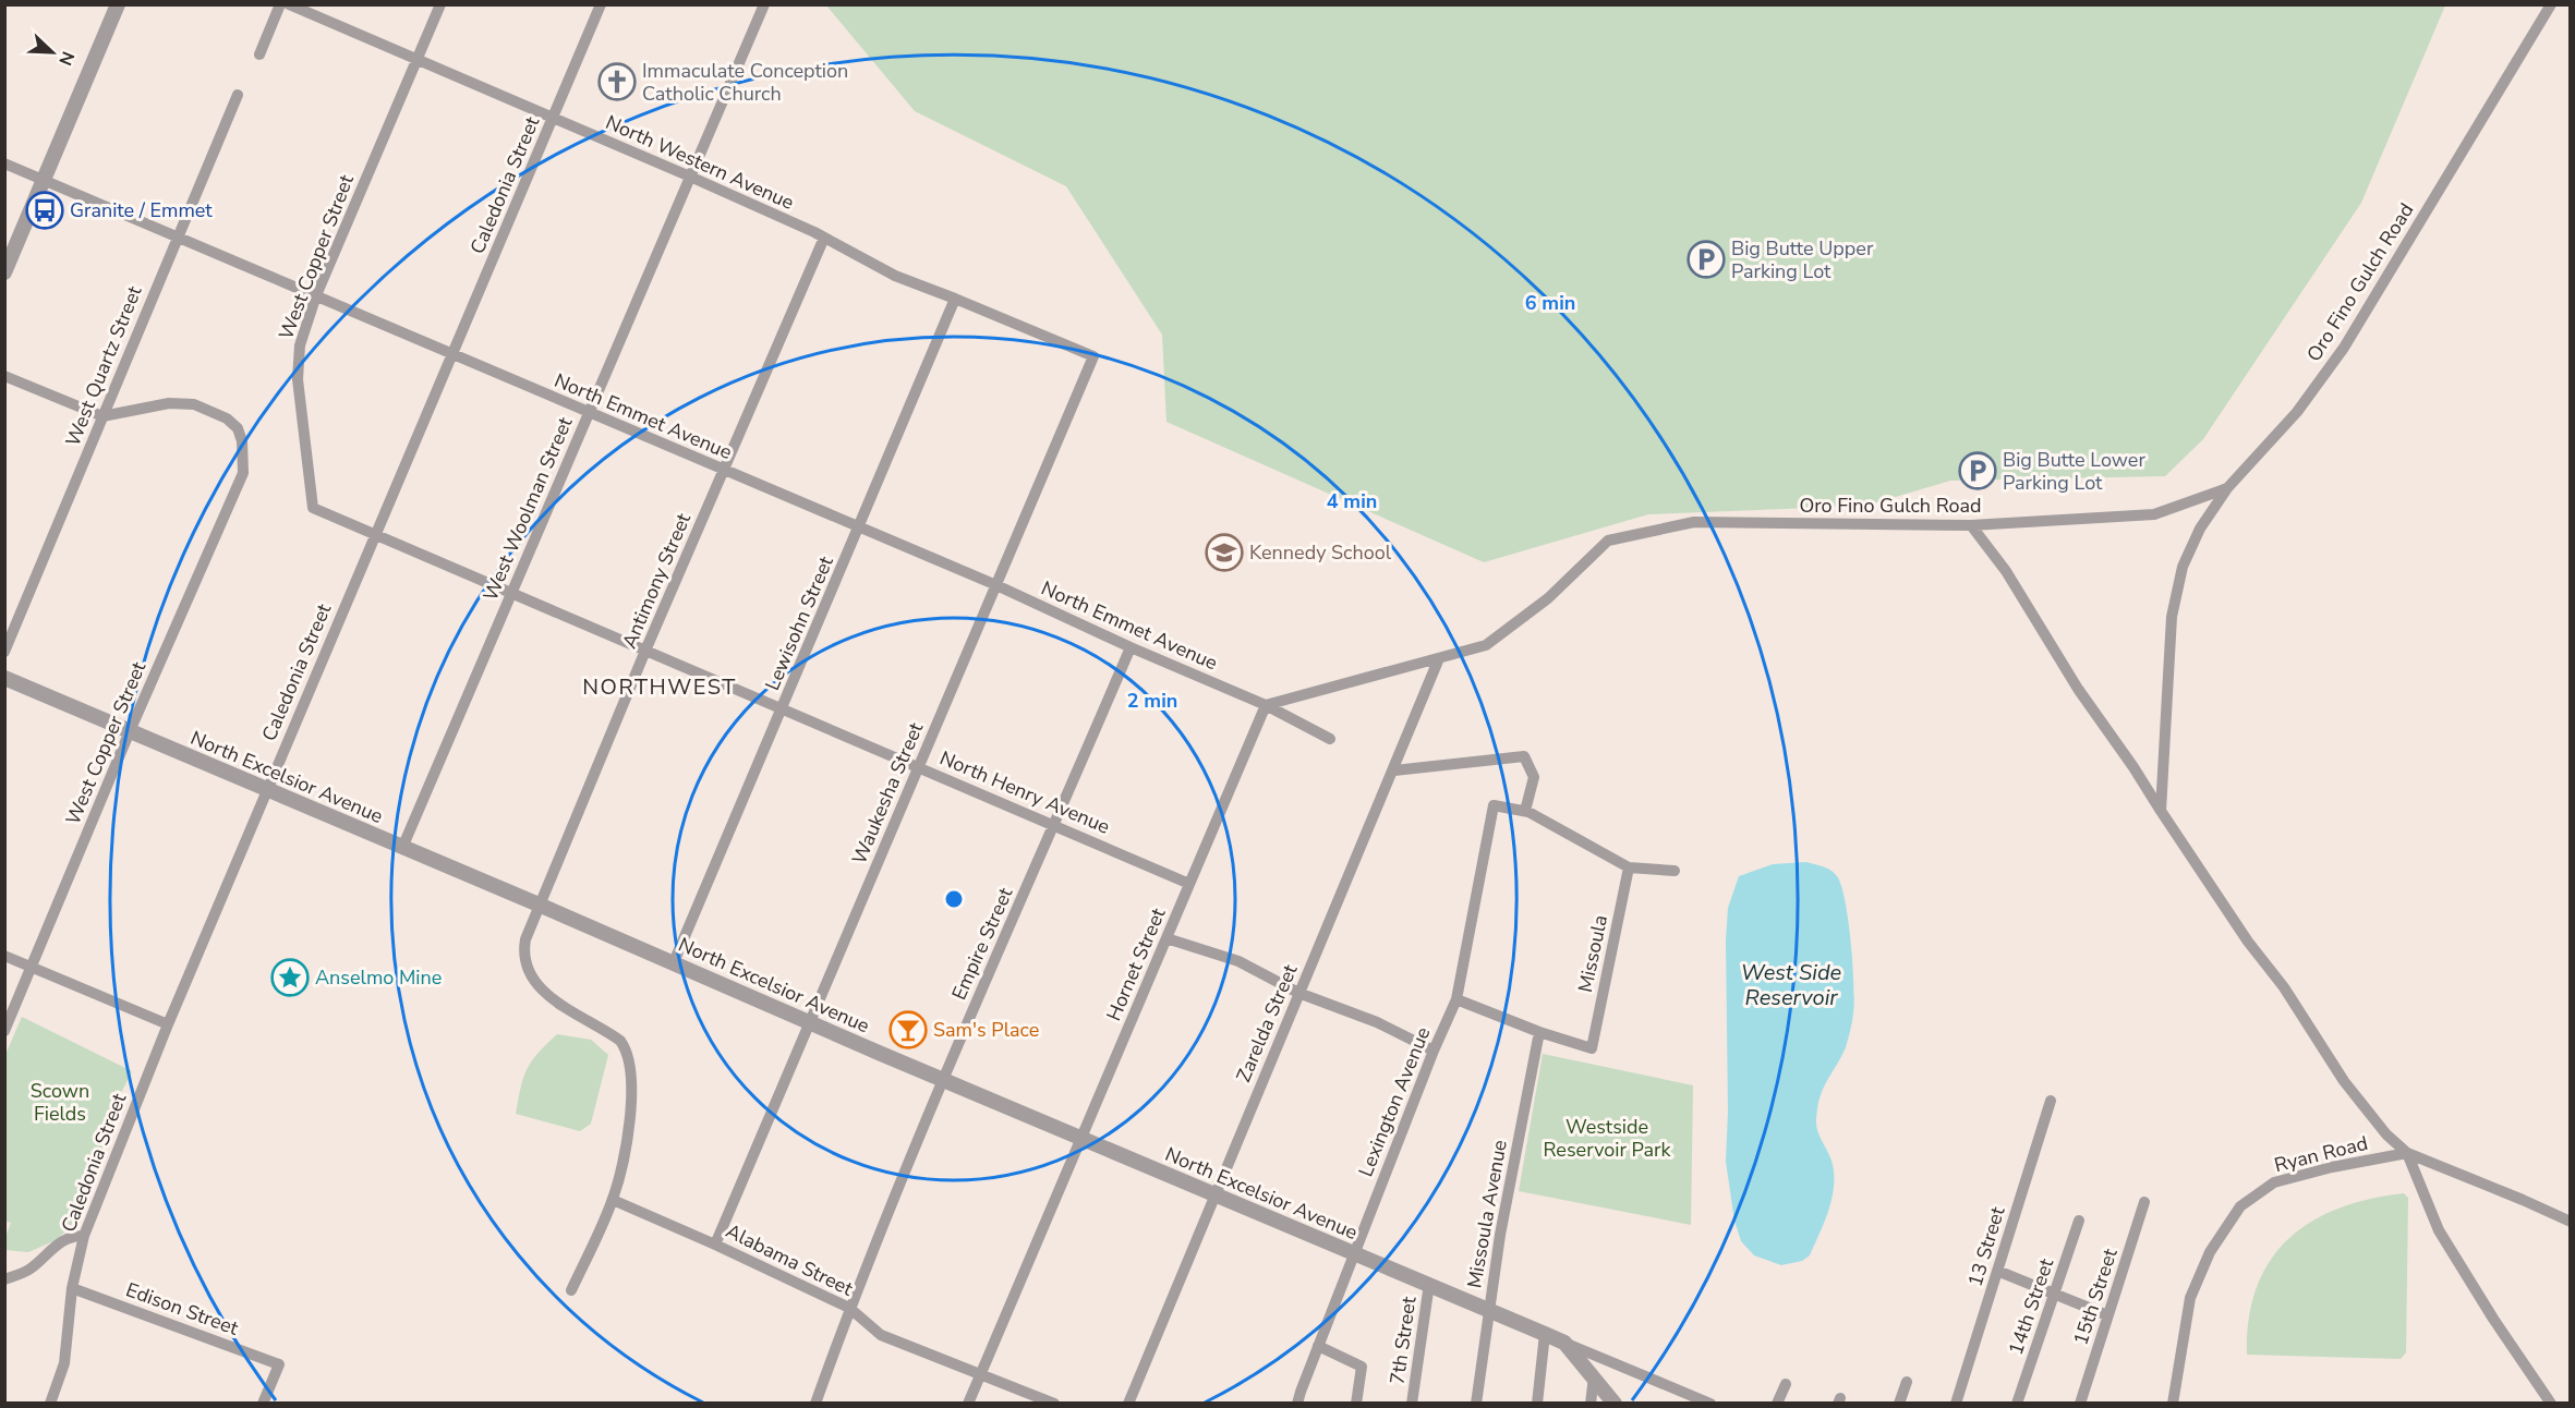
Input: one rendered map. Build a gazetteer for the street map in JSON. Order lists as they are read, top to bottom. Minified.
{"streets":{"street":["North Western Avenue","Caledonia Street","West Copper Street","Oro Fino Gulch Road","West Quartz Street","North Emmet Avenue","West Woolman Street","Antimony Street","Lewisohn Street","North Excelsior Avenue","North Henry Avenue","Waukesha Street","Empire Street","Missoula","Hornet Street","Zarelda Street","Lexington Avenue","Ryan Road","Missoula Avenue","13 Street","Alabama Street","15th Street","14th Street","Edison Street","7th Street"]},"crossings":[["North Western Avenue","Caledonia Street"],["North Western Avenue","West Copper Street"],["North Western Avenue","West Woolman Street"],["North Western Avenue","Antimony Street"],["North Western Avenue","Lewisohn Street"],["North Western Avenue","Waukesha Street"],["Caledonia Street","West Copper Street"],["Caledonia Street","North Emmet Avenue"],["Caledonia Street","North Excelsior Avenue"],["Caledonia Street","North Henry Avenue"],["Caledonia Street","Edison Street"],["West Copper Street","West Quartz Street"],["West Copper Street","North Emmet Avenue"],["West Copper Street","North Excelsior Avenue"],["West Copper Street","North Henry Avenue"],["Oro Fino Gulch Road","Zarelda Street"],["West Quartz Street","North Emmet Avenue"],["North Emmet Avenue","West Woolman Street"],["North Emmet Avenue","Antimony Street"],["North Emmet Avenue","Lewisohn Street"],["North Emmet Avenue","Waukesha Street"],["North Emmet Avenue","Empire Street"],["North Emmet Avenue","Hornet Street"],["West Woolman Street","North Excelsior Avenue"],["West Woolman Street","North Henry Avenue"],["Antimony Street","North Excelsior Avenue"],["Antimony Street","North Henry Avenue"],["Antimony Street","Alabama Street"],["Lewisohn Street","North Excelsior Avenue"],["Lewisohn Street","North Henry Avenue"],["North Excelsior Avenue","Waukesha Street"],["North Excelsior Avenue","Empire Street"],["North Excelsior Avenue","Hornet Street"],["North Excelsior Avenue","Zarelda Street"],["North Excelsior Avenue","Lexington Avenue"],["North Excelsior Avenue","Missoula Avenue"],["North Excelsior Avenue","7th Street"],["North Henry Avenue","Waukesha Street"],["North Henry Avenue","Empire Street"],["North Henry Avenue","Hornet Street"],["Waukesha Street","Alabama Street"],["Empire Street","Alabama Street"],["Missoula","Missoula Avenue"],["Hornet Street","Alabama Street"]],"districts":["NORTHWEST"],"water":["West Side Reservoir"],"parks":["Scown Fields","Westside Reservoir Park"],"places":{"church":["Immaculate Conception Catholic Church"],"bus stop":["Granite / Emmet"],"parking":["Big Butte Upper Parking Lot","Big Butte Lower Parking Lot"],"school or university":["Kennedy School"],"place":["Anselmo Mine"],"bar":["Sam's Place"]},"north":"bottom right","rings":["6 min","4 min","2 min"]}
